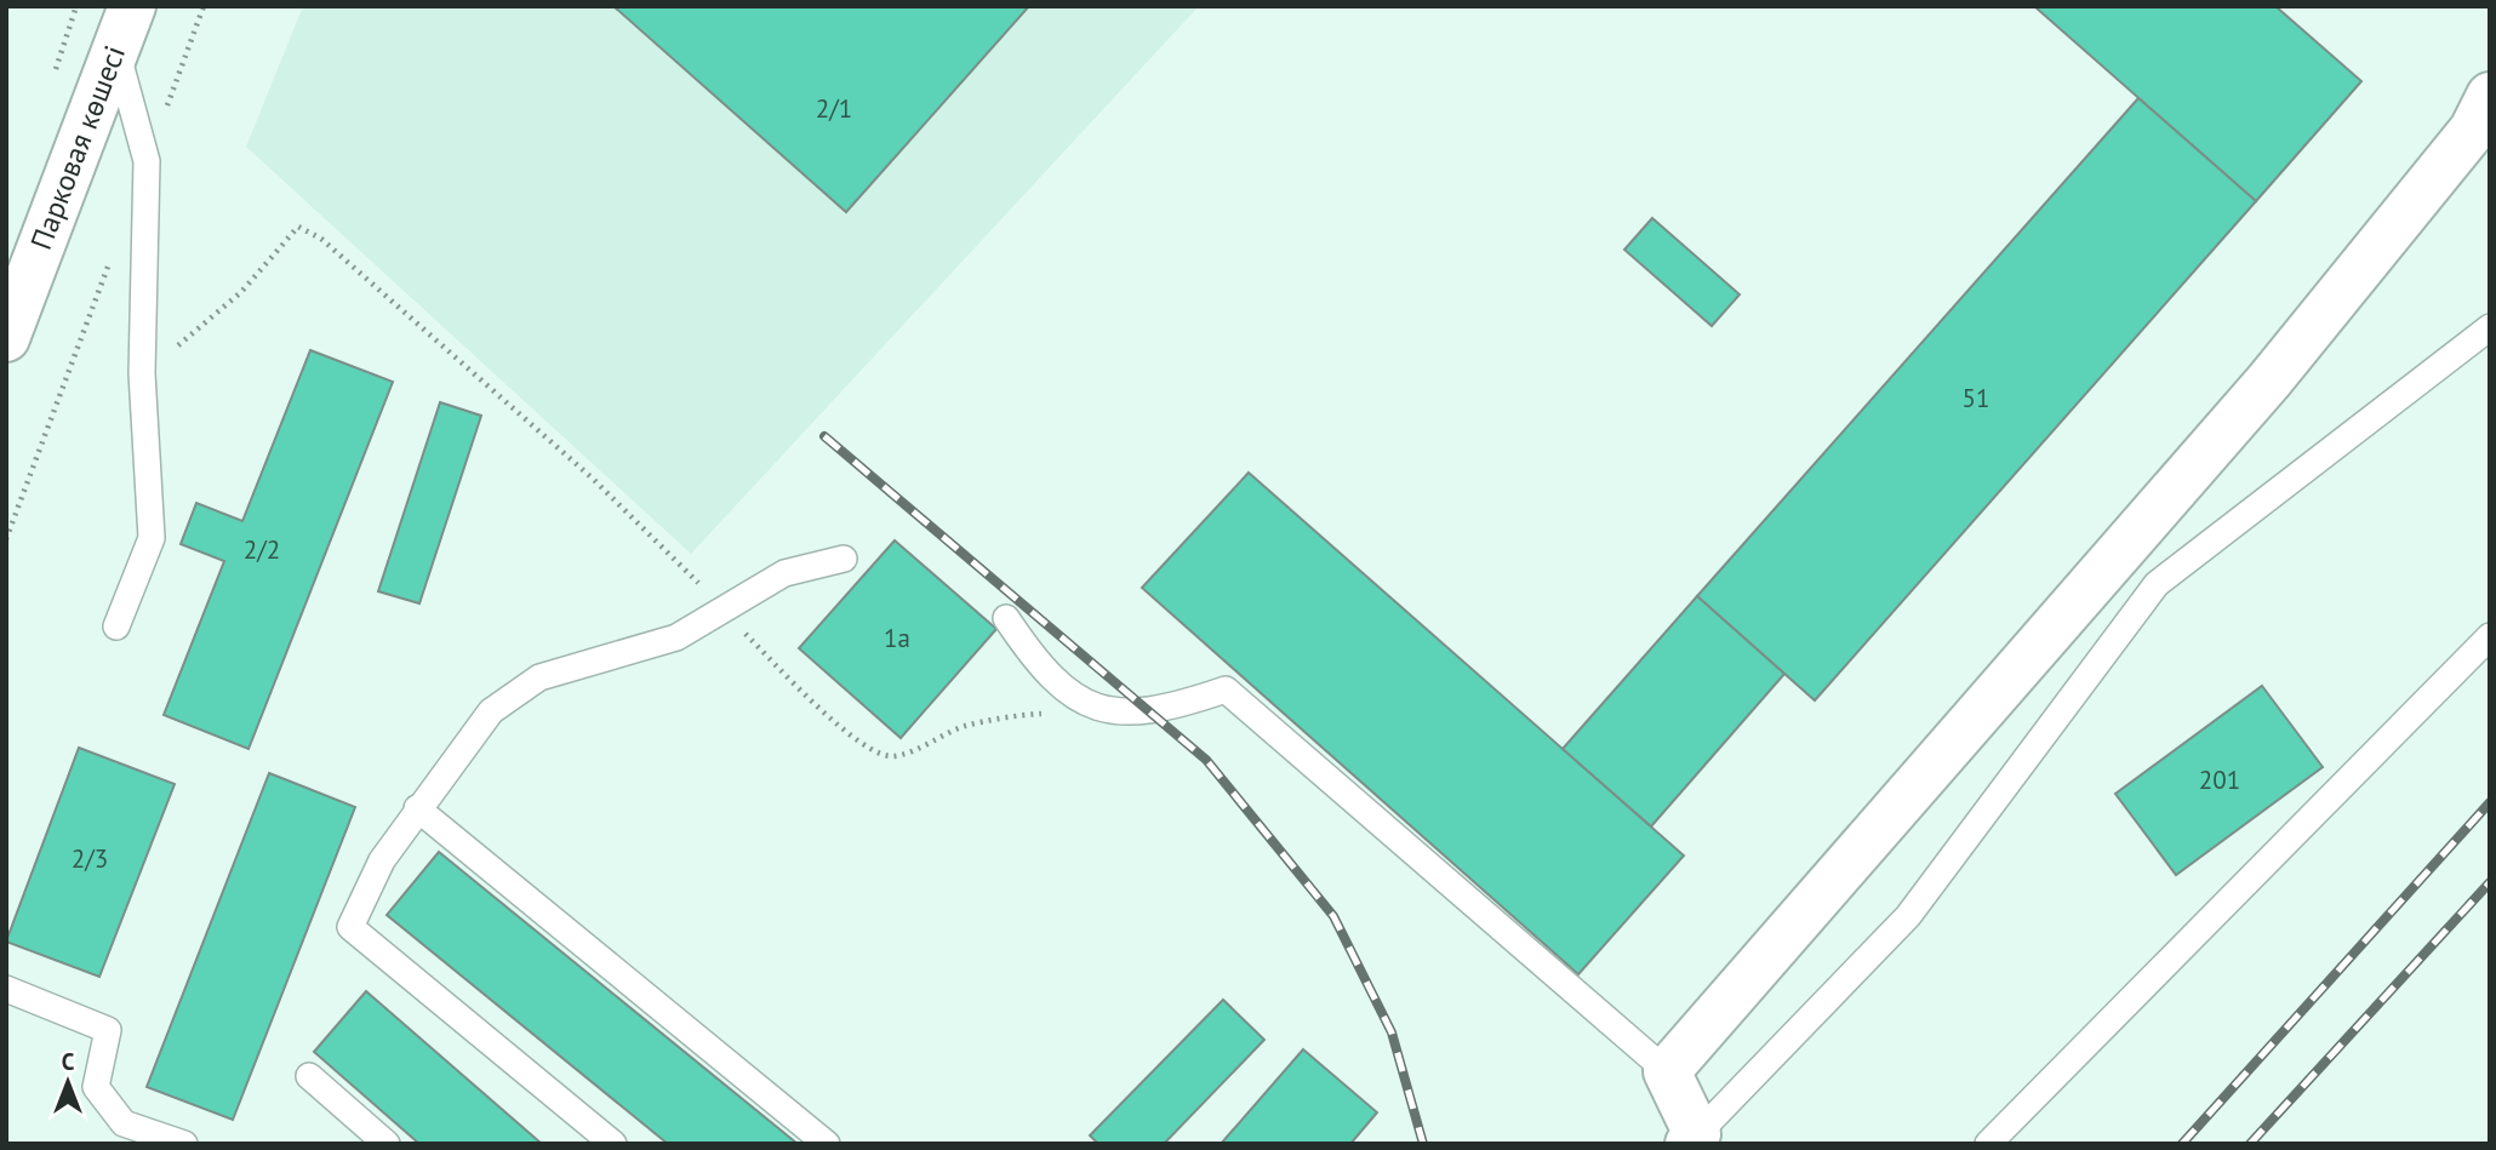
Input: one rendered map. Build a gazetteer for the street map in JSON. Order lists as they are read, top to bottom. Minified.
{"streets":{"street":["Парковая көшесі"]},"house_numbers":["2/1","51","2/2","1а","201","2/3"],"north":"top"}
